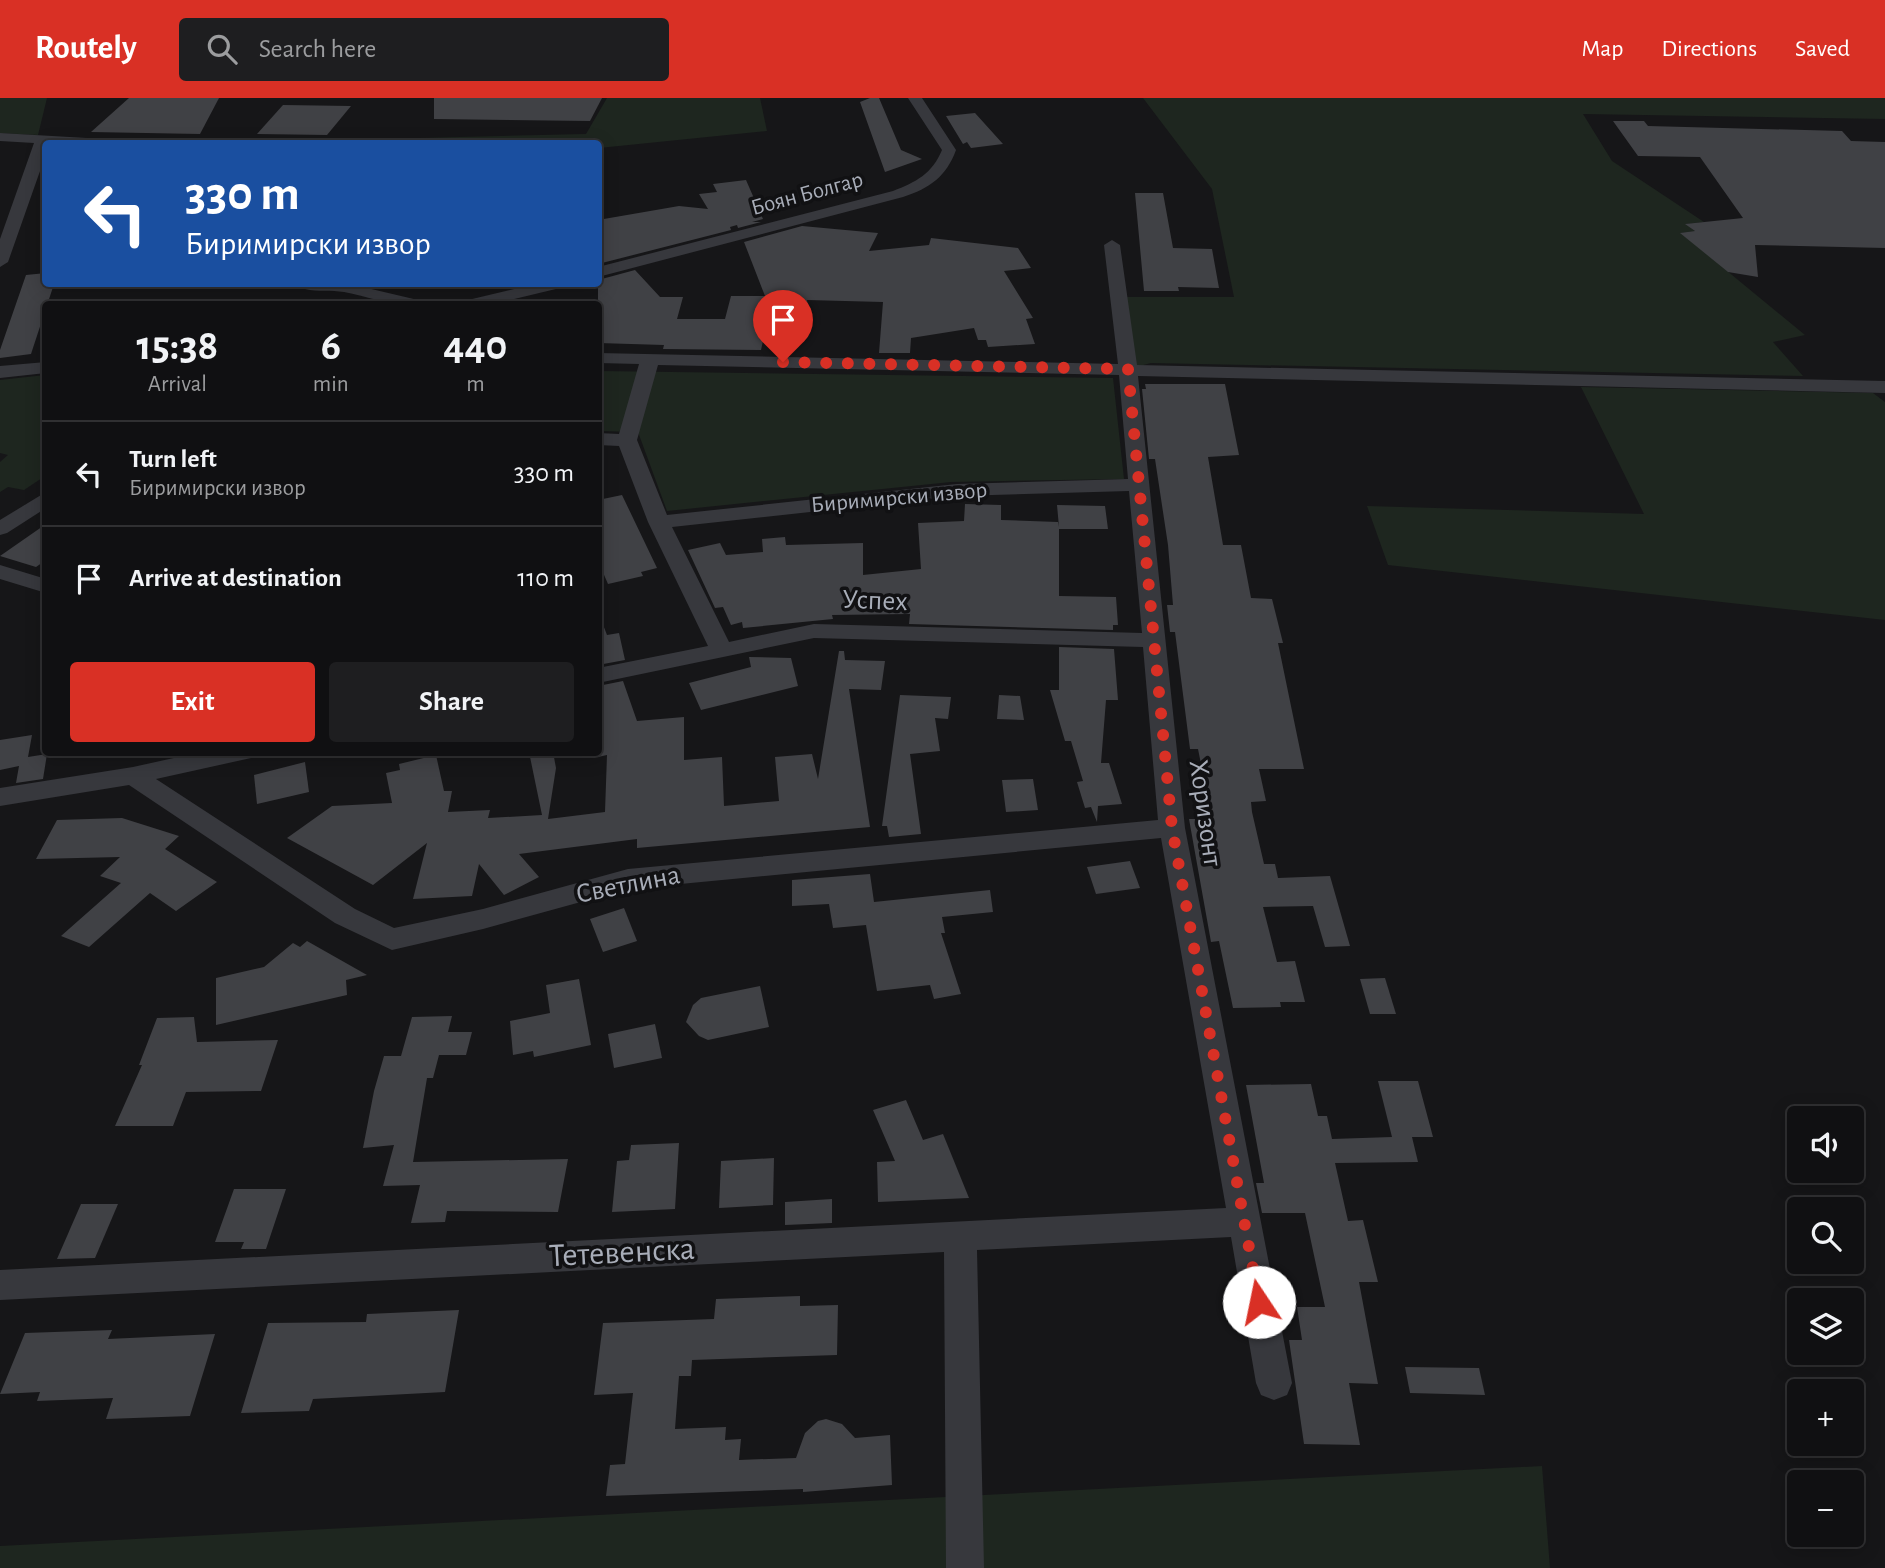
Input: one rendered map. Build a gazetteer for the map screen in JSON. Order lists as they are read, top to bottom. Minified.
{"streets":{"street":["Боян Болгар","Биримирски извор","Успех","Хоризонт","Светлина","Тетевенска"]},"crossings":[["Биримирски извор","Хоризонт"],["Успех","Хоризонт"],["Хоризонт","Светлина"],["Хоризонт","Тетевенска"]],"page":{"header":"Routely","search":"Search here","nav":["Map","Directions","Saved"],"turn":["330 m","Биримирски извор"],"eta":["15:38","Arrival","6","min","440","m"],"list":[{"name":"Turn left","note":"Биримирски извор","value":"330 m"},{"name":"Arrive at destination","value":"110 m"}],"buttons":["Exit","Share"],"map_buttons":["+","−"]}}
